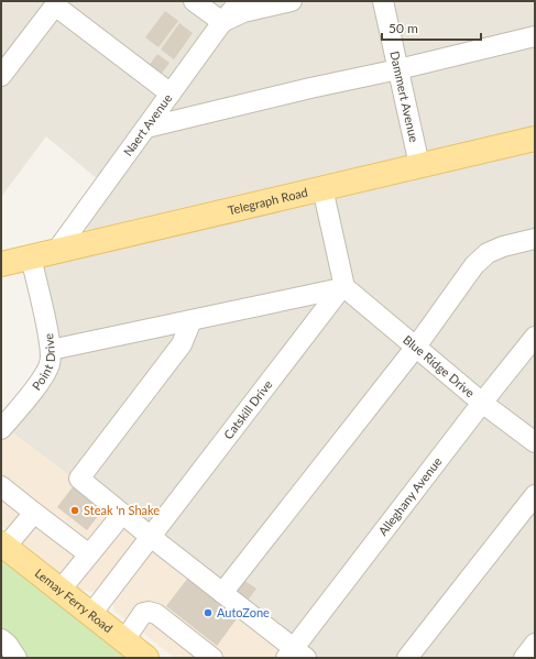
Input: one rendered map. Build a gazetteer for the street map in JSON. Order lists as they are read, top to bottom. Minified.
{"streets":{"main road":["Telegraph Road","Lemay Ferry Road"],"street":["Dammert Avenue","Naert Avenue","Point Drive","Blue Ridge Drive","Catskill Drive","Alleghany Avenue"]},"crossings":[["Dammert Avenue","Telegraph Road"],["Naert Avenue","Telegraph Road"],["Telegraph Road","Point Drive"],["Blue Ridge Drive","Catskill Drive"],["Blue Ridge Drive","Alleghany Avenue"],["Catskill Drive","Lemay Ferry Road"]],"places":["Steak 'n Shake","AutoZone"],"scale_bar":"50 m"}
